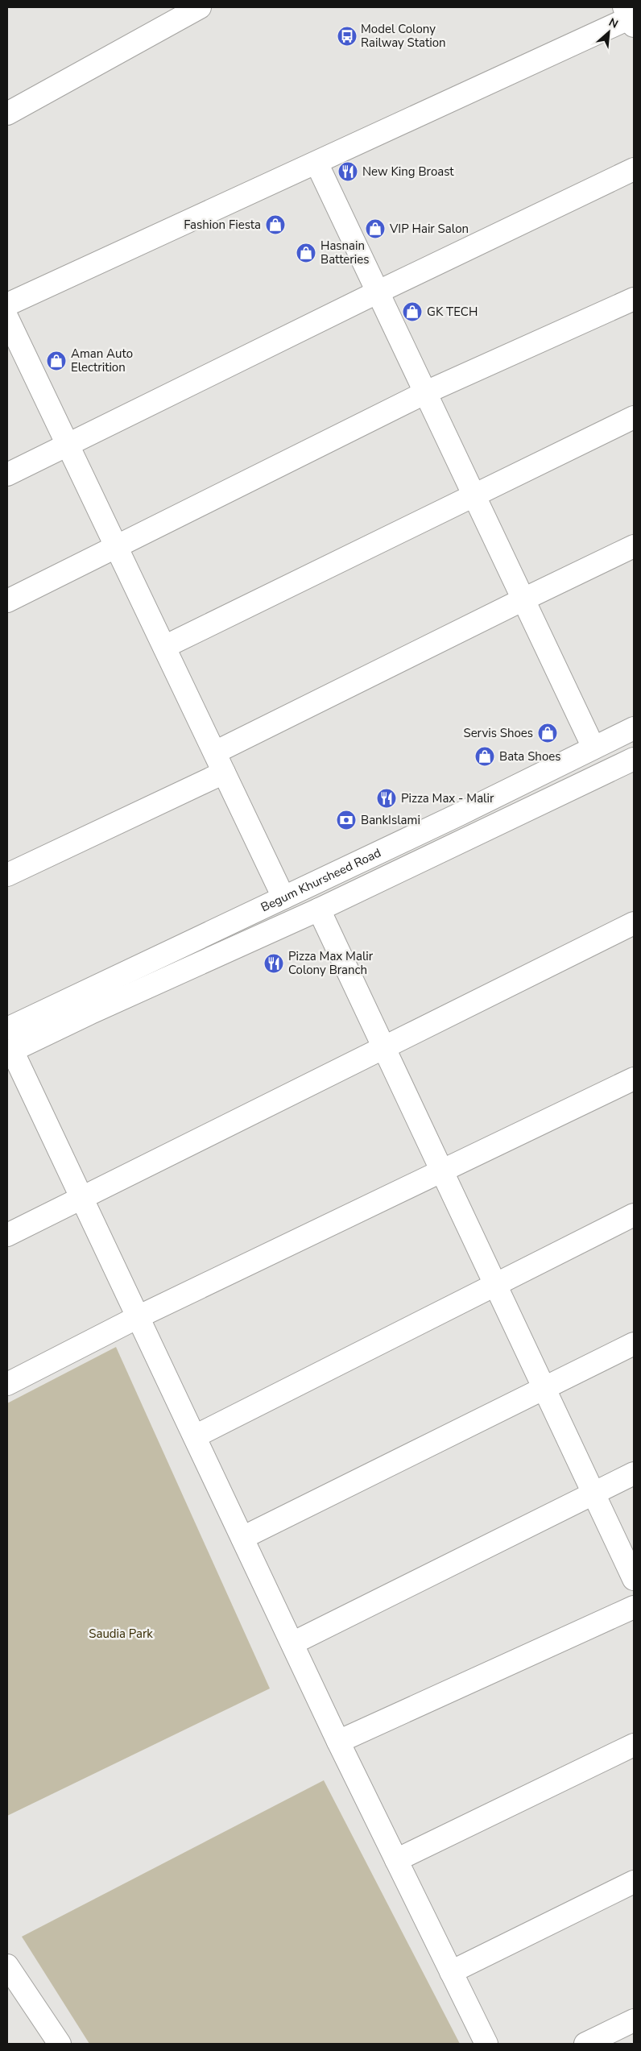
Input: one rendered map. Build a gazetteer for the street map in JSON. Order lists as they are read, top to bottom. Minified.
{"streets":{"street":["Begum Khursheed Road"]},"parks":["Saudia Park"],"places":{"bus stop":["Model Colony Railway Station"],"restaurant":["New King Broast","Pizza Max - Malir","Pizza Max Malir Colony Branch"],"shop":["Fashion Fiesta","VIP Hair Salon","Hasnain Batteries","GK TECH","Aman Auto Electrition","Servis Shoes","Bata Shoes"],"bank":["BankIslami"]},"north":"top right"}
